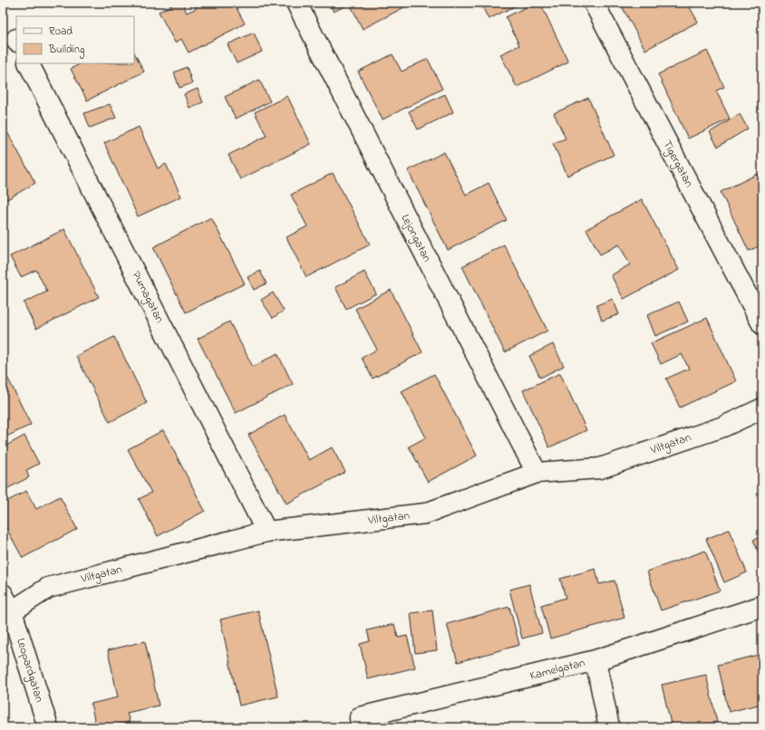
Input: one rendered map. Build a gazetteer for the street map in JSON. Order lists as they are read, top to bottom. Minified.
{"streets":{"street":["Tigergatan","Lejongatan","Pumagatan","Viltgatan","Kamelgatan","Leopardgatan"]},"crossings":[["Lejongatan","Viltgatan"],["Pumagatan","Viltgatan"],["Viltgatan","Leopardgatan"]],"legend":["Road","Building"]}
